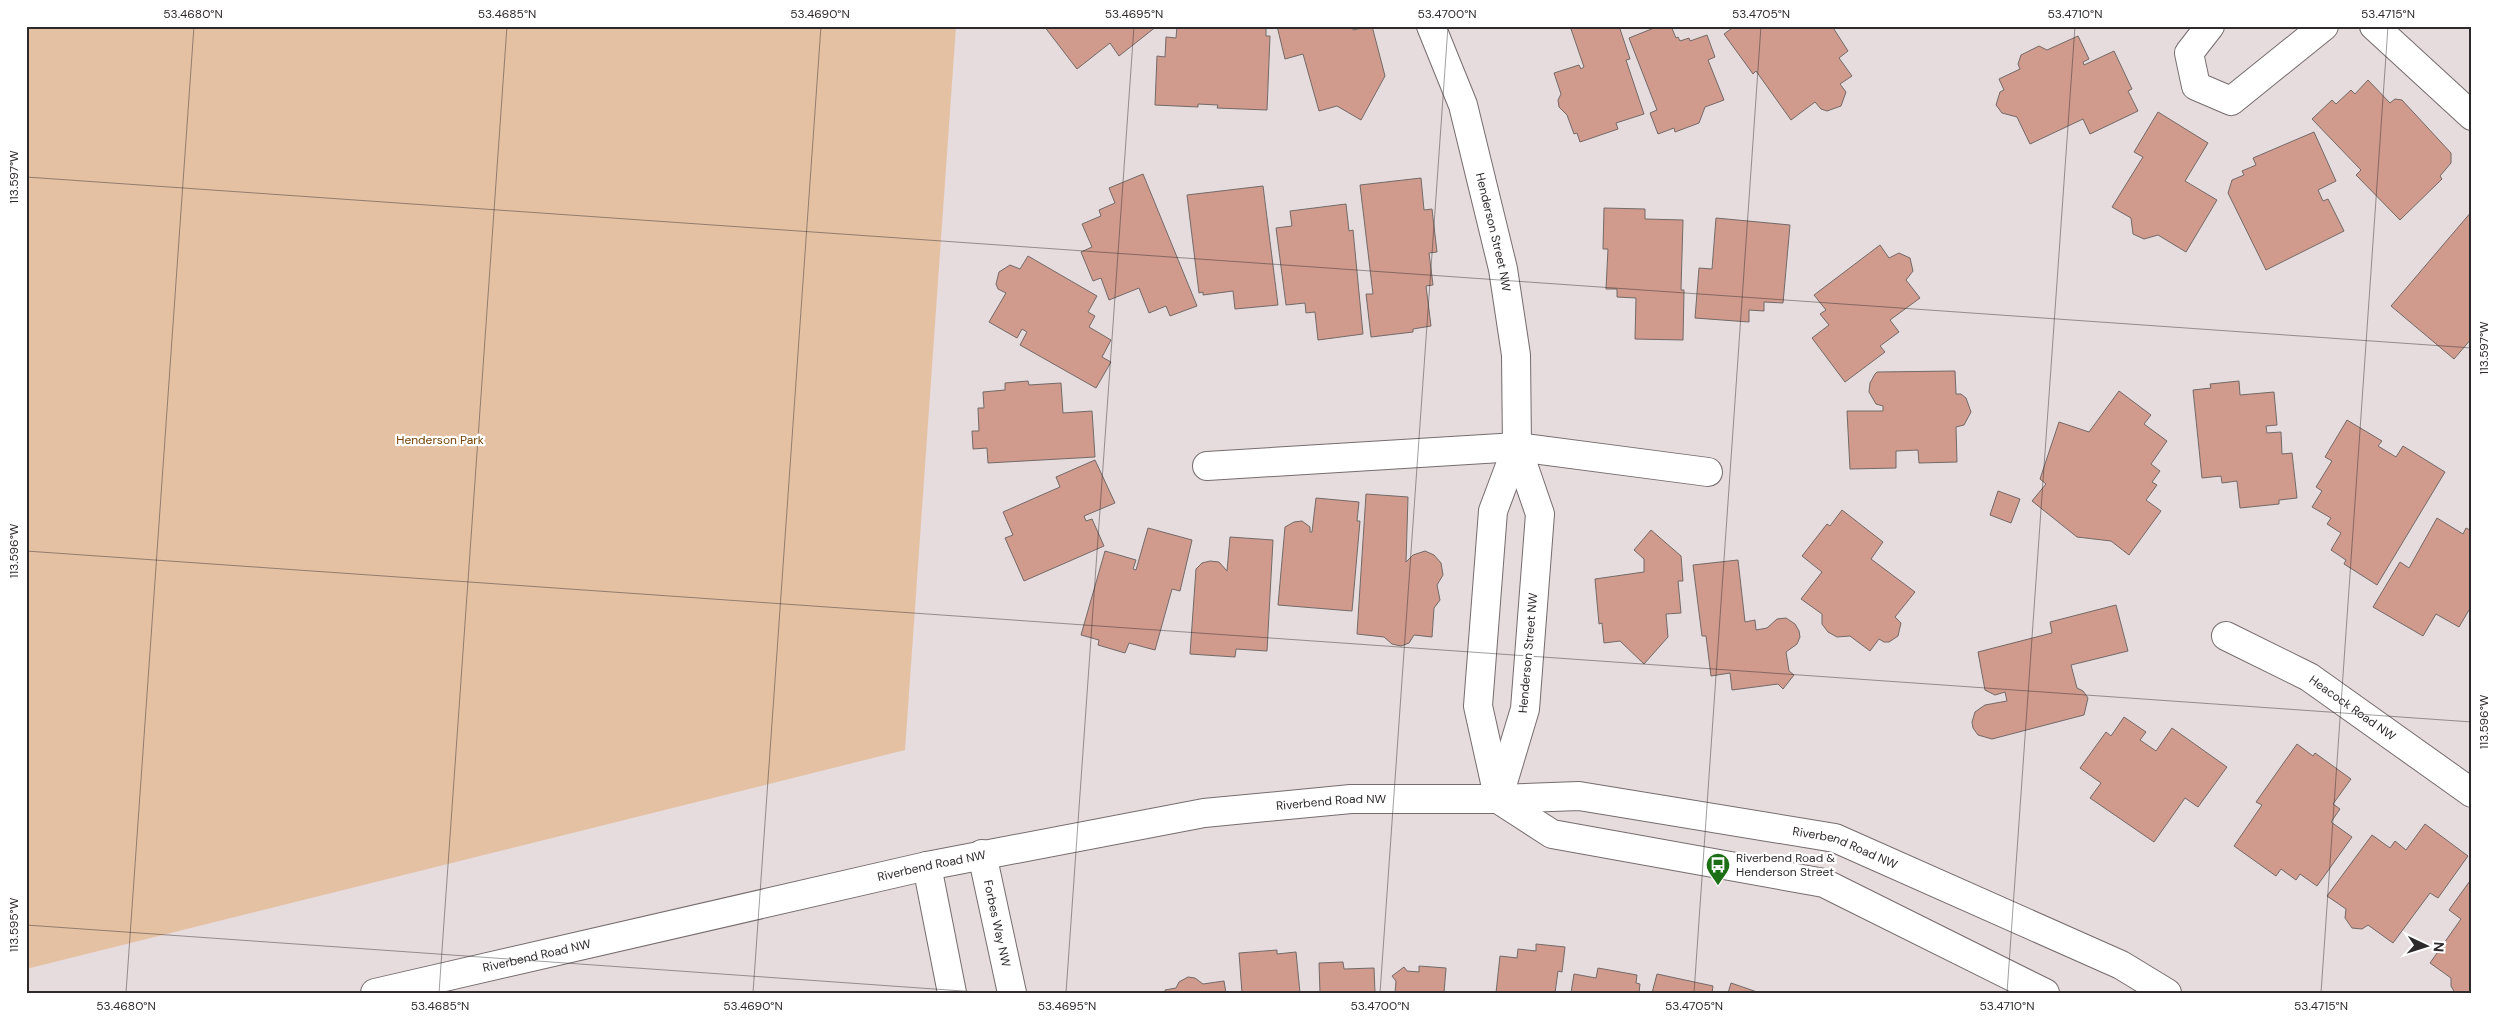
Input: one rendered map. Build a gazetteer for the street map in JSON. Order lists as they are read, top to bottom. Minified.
{"streets":{"street":["Henderson Street NW","Heacock Road NW","Riverbend Road NW","Forbes Way NW"]},"crossings":[["Henderson Street NW","Riverbend Road NW"],["Riverbend Road NW","Forbes Way NW"]],"parks":["Henderson Park"],"places":{"bus stop":["Riverbend Road & Henderson Street"]},"north":"right","coordinates":["53.4680°N","53.4685°N","53.4690°N","53.4695°N","53.4700°N","53.4705°N","53.4710°N","53.4715°N","113.597°W","113.596°W","113.595°W"]}
